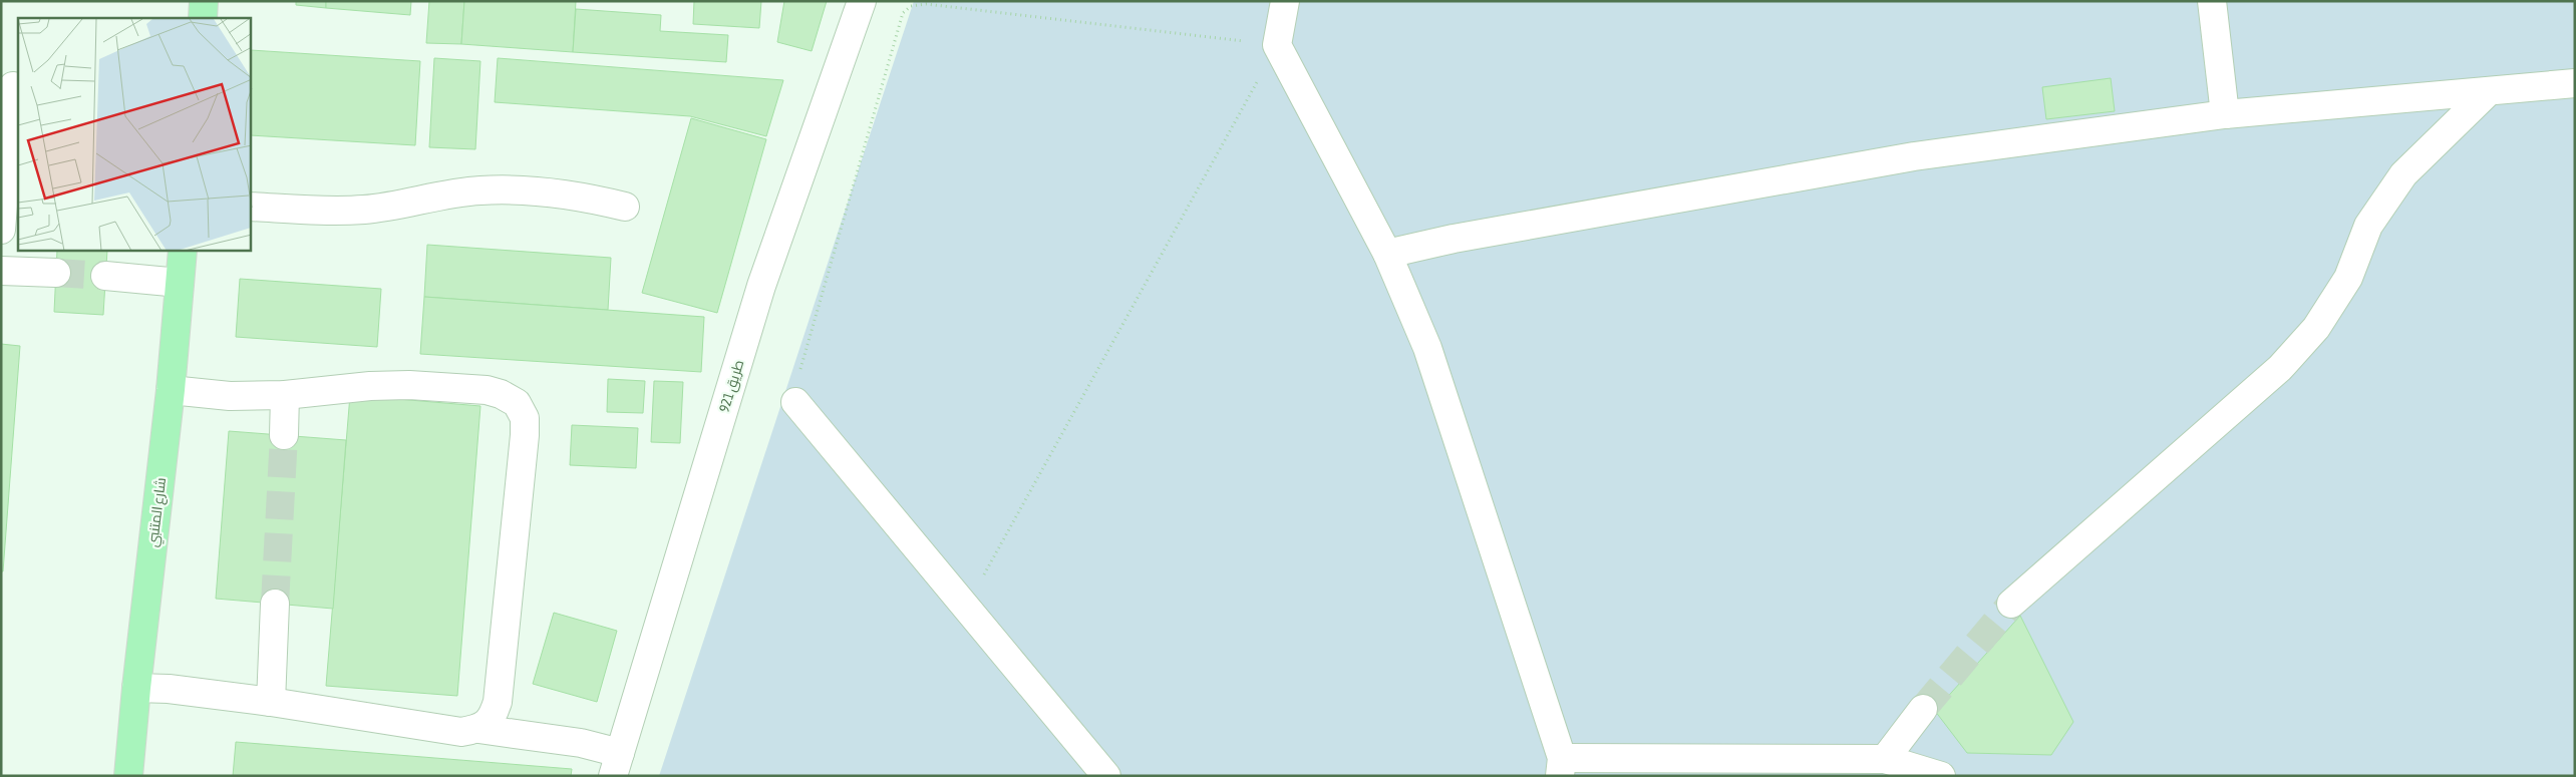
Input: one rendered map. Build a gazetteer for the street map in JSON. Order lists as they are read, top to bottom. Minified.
{"streets":{"main road":["شارع المتنبي"],"street":["طريق 921"]}}
